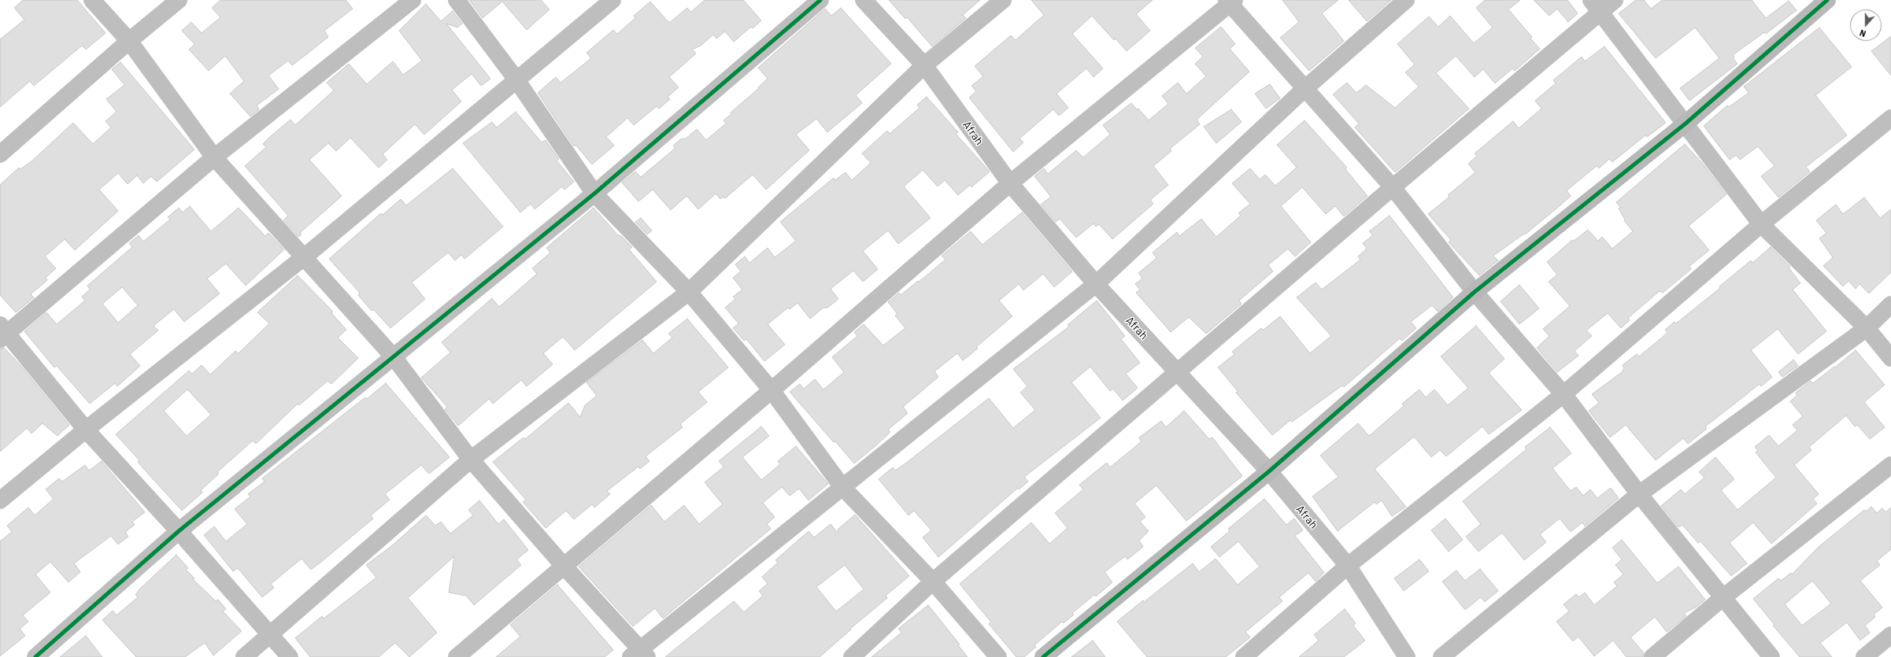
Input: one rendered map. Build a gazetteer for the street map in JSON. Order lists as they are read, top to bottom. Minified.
{"streets":{"street":["Afrah"]},"north":"bottom"}
